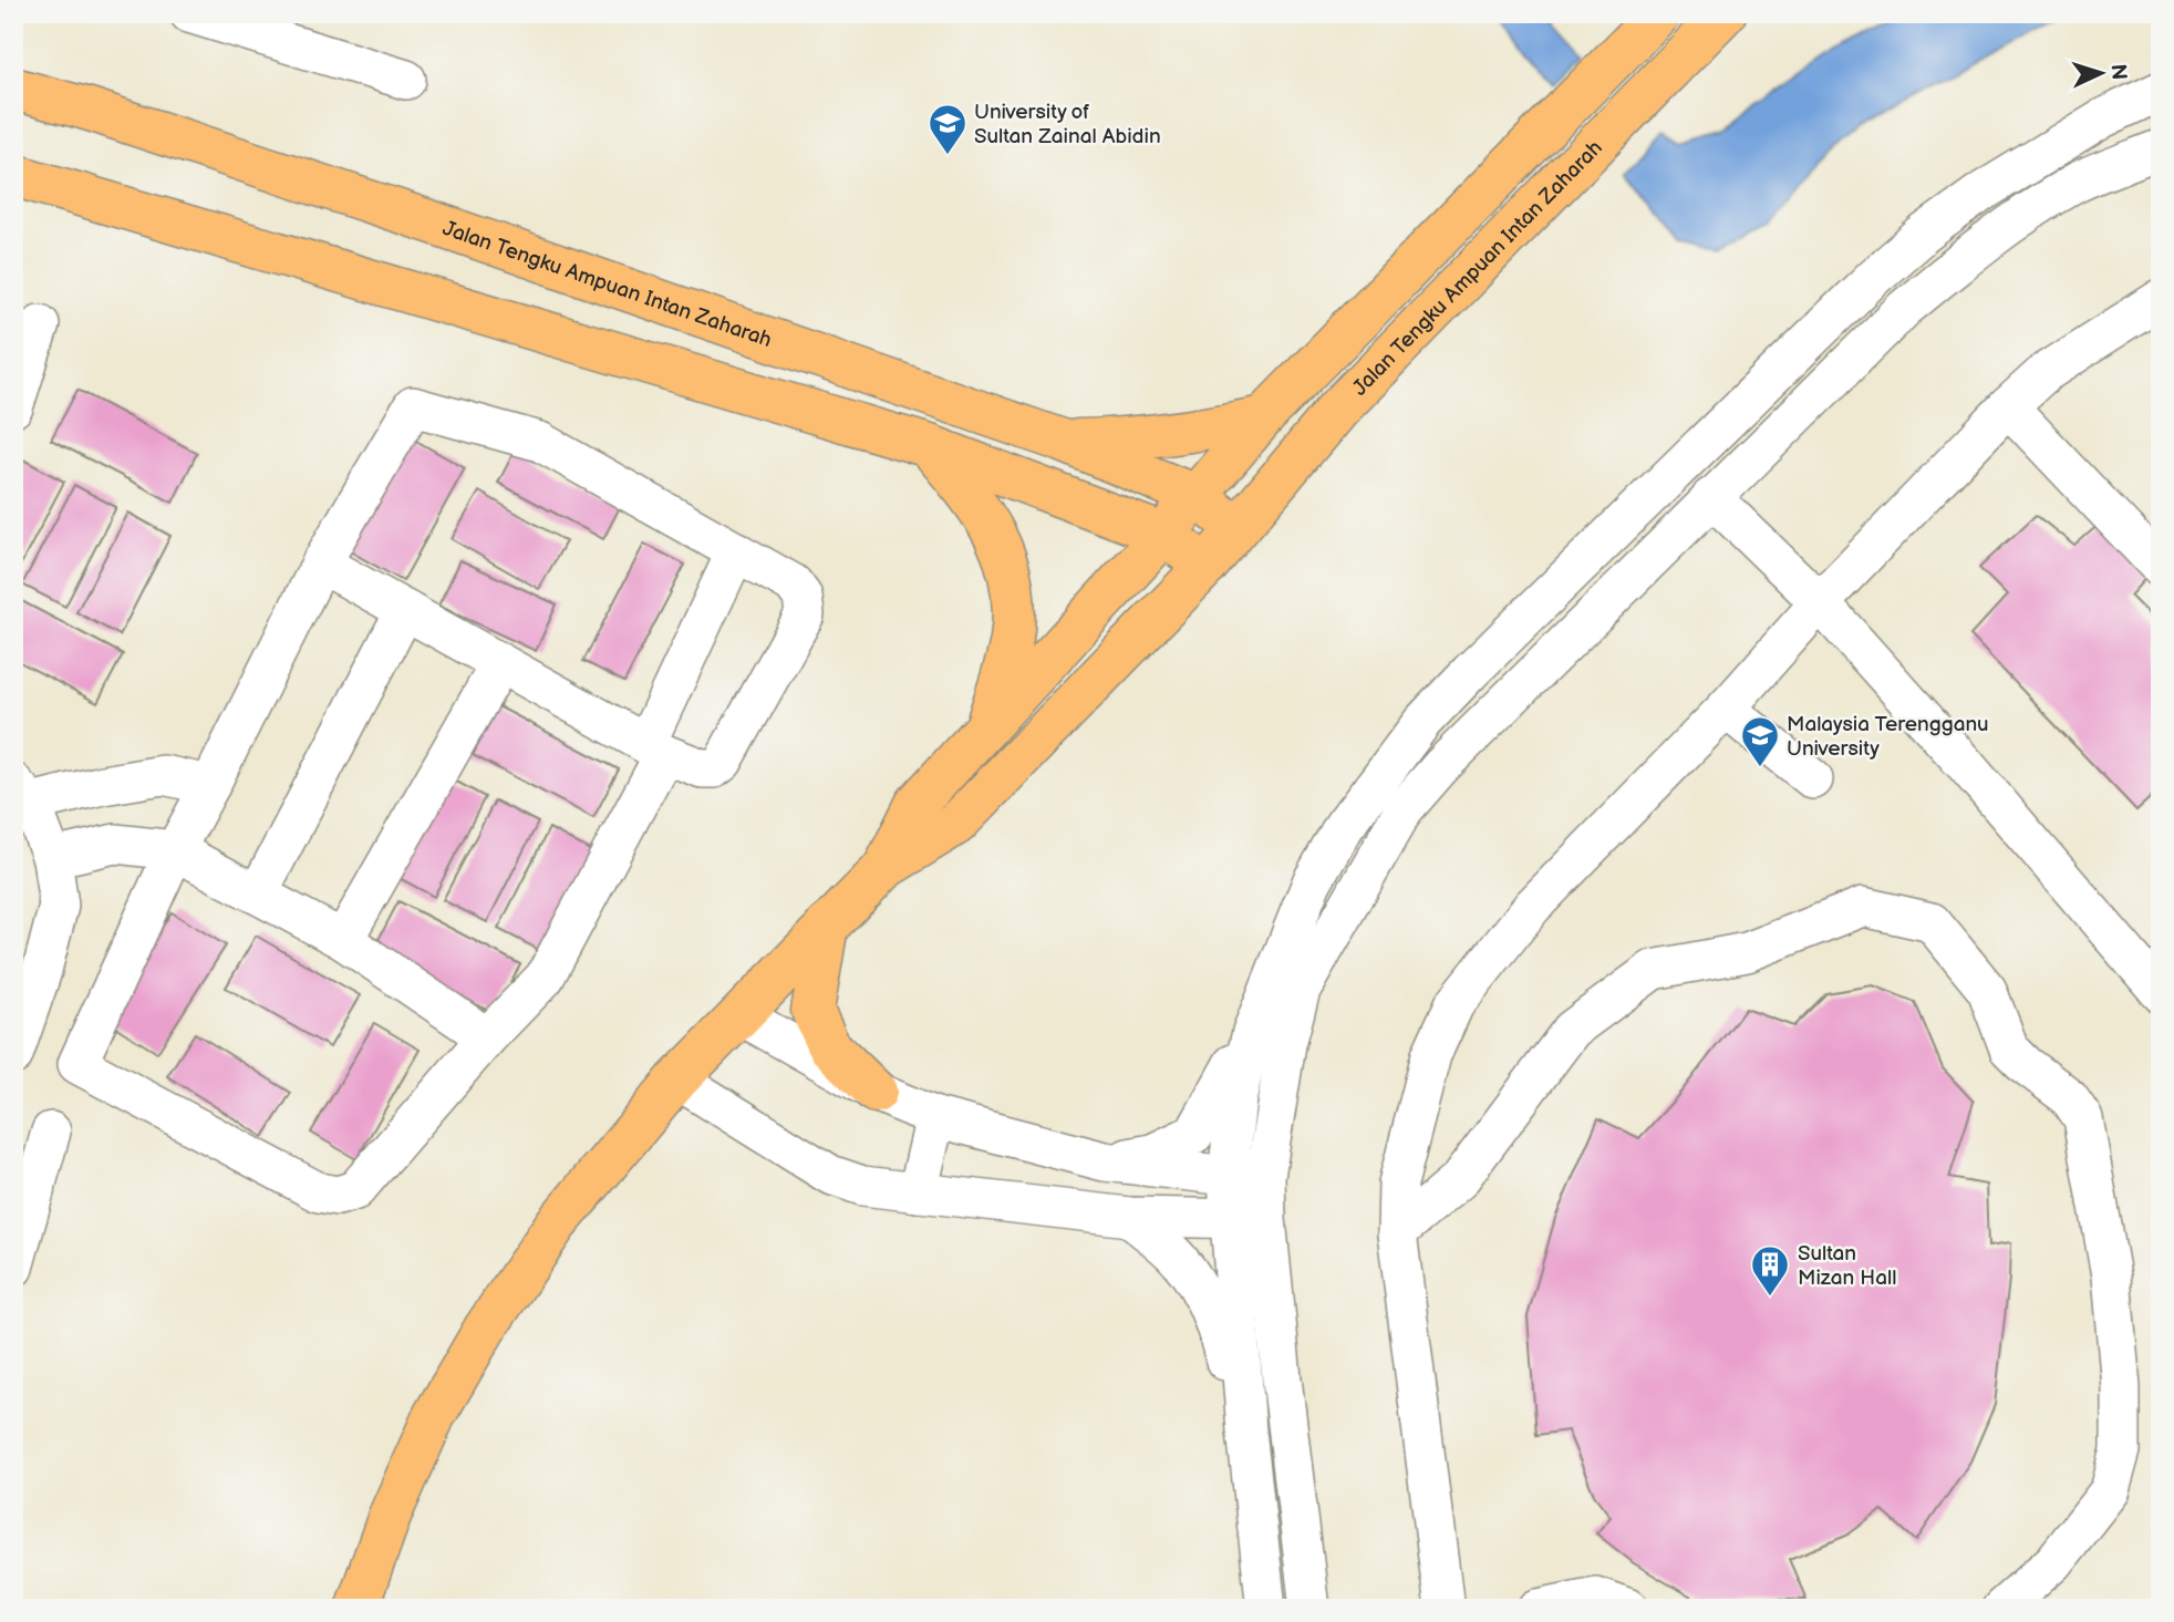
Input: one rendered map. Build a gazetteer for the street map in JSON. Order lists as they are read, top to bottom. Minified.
{"streets":{"main road":["Jalan Tengku Ampuan Intan Zaharah"]},"places":{"school or university":["University of Sultan Zainal Abidin","Malaysia Terengganu University"],"building":["Sultan Mizan Hall"]},"north":"right"}
